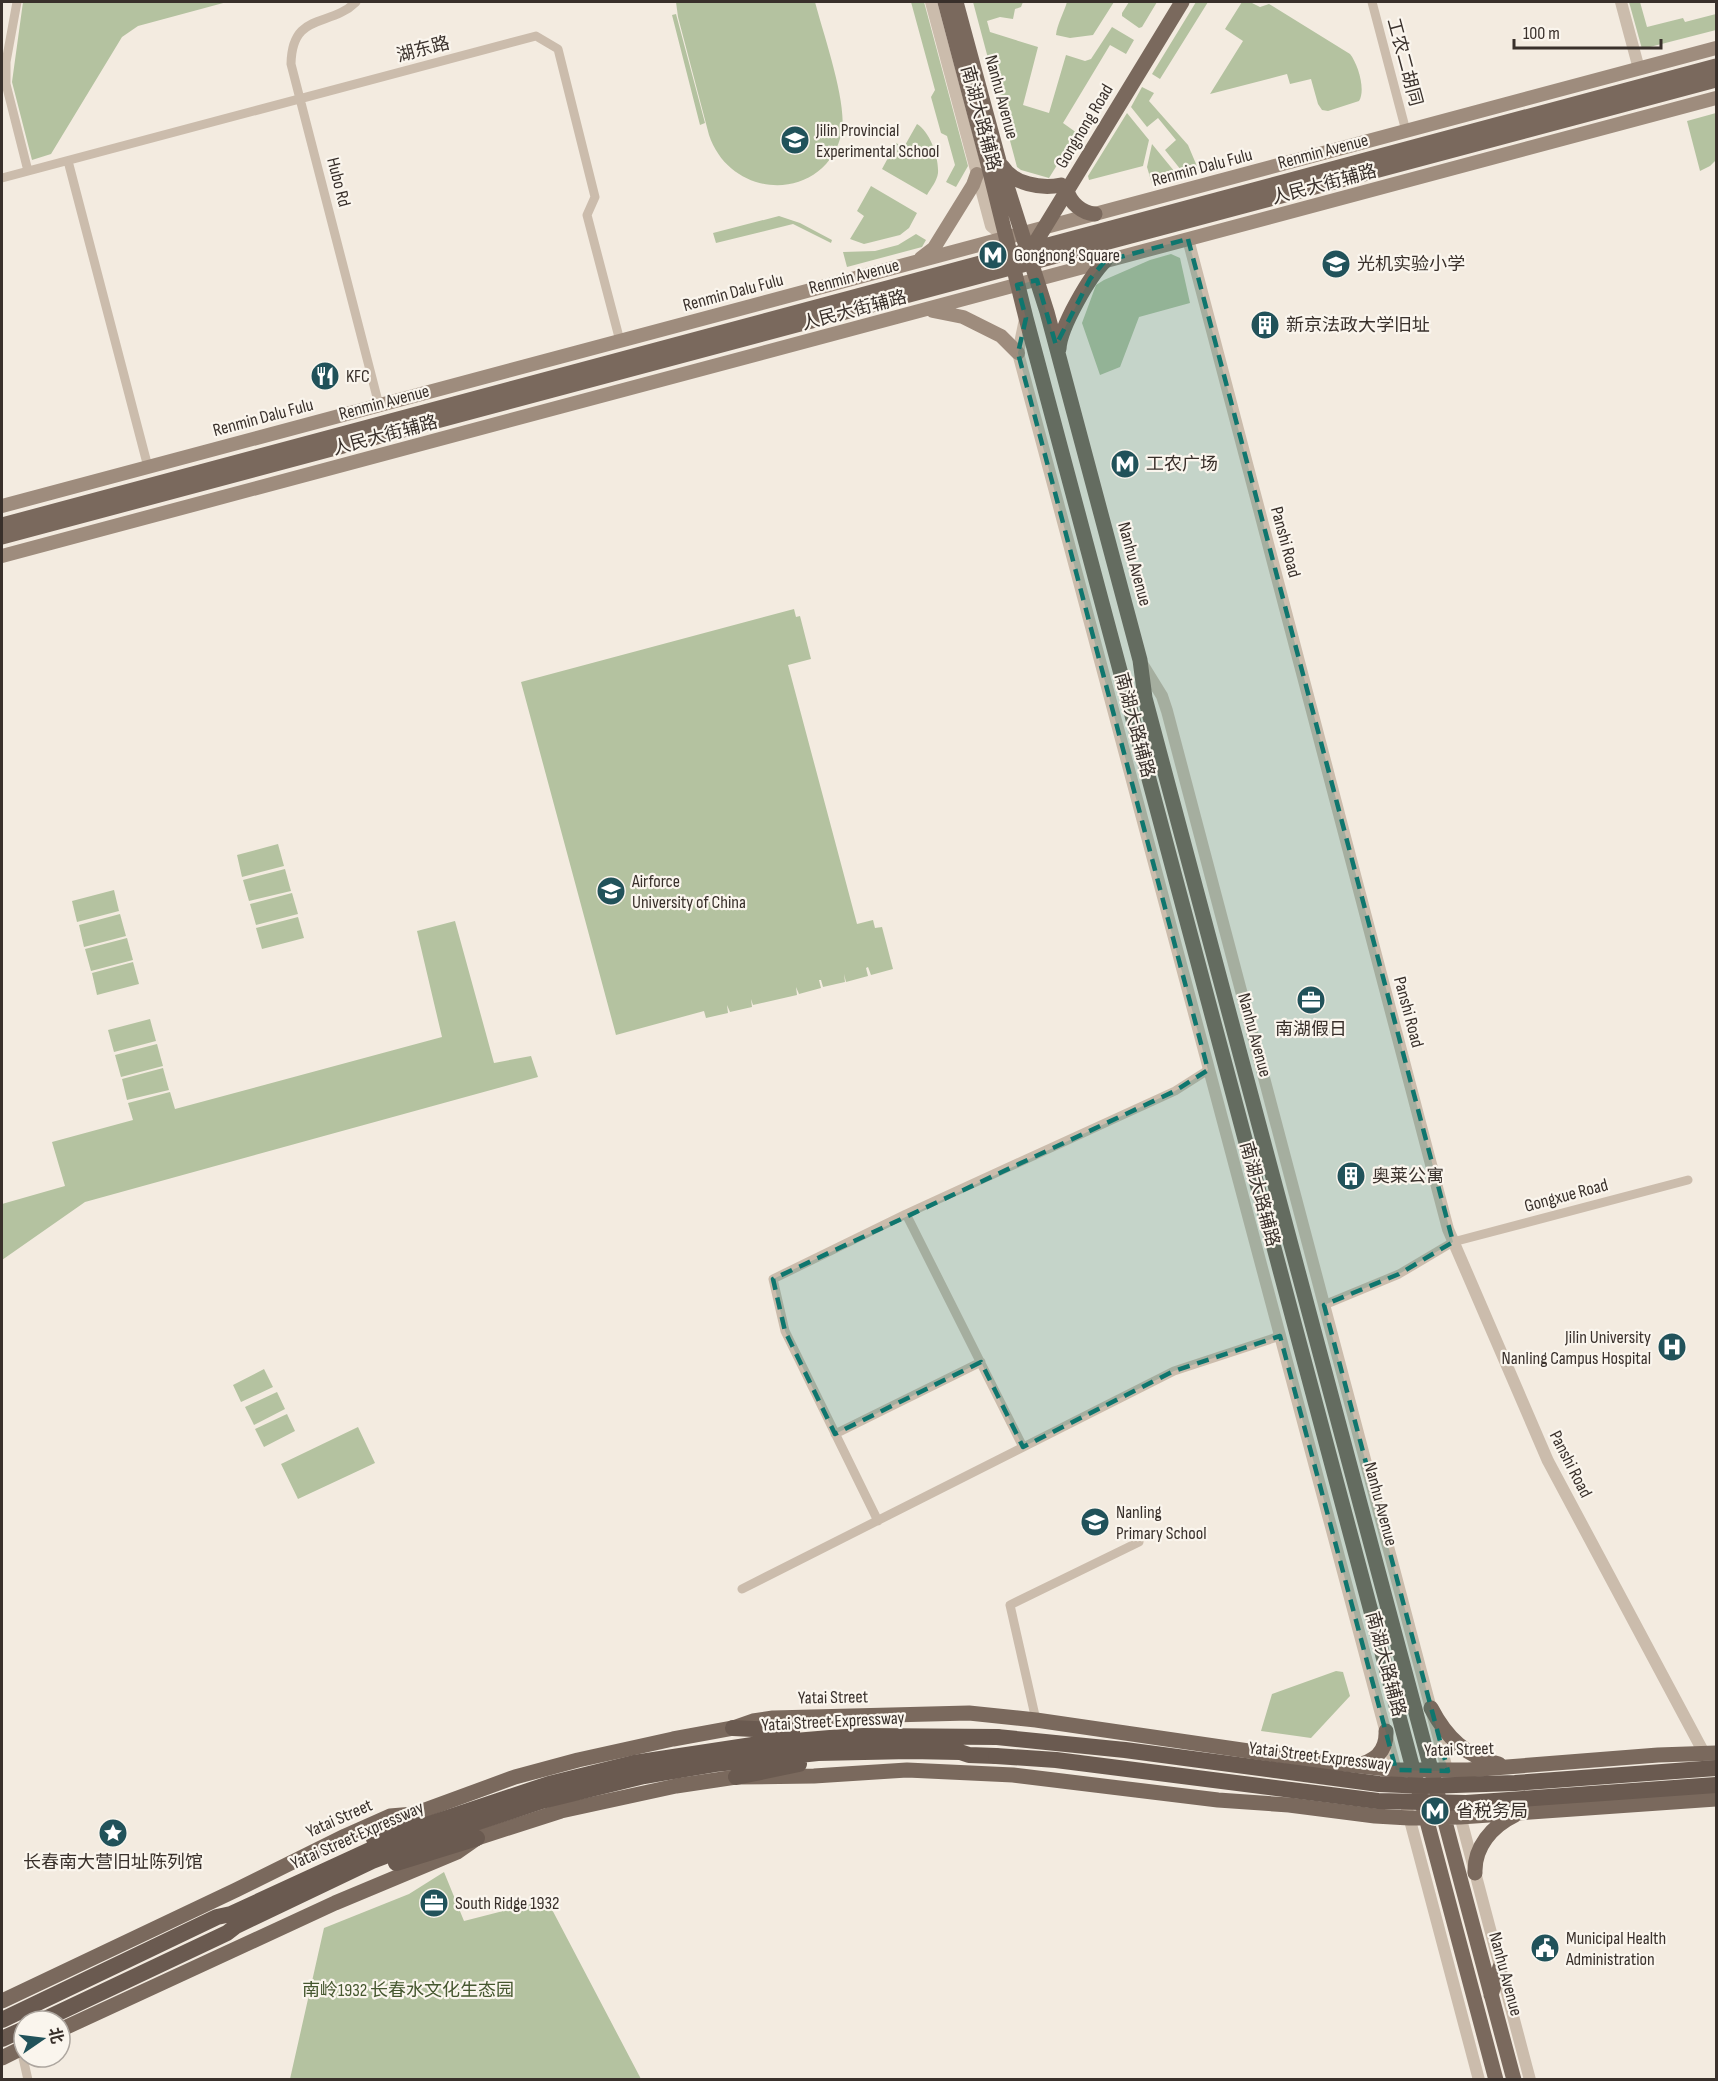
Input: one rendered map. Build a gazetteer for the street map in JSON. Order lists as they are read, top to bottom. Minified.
{"streets":{"highway":["Yatai Street Expressway"],"main road":["Nanhu Avenue","Gongnong Road","Renmin Avenue","Renmin Dalu Fulu","人民大街辅路","Yatai Street"],"street":["湖东路","工农二胡同","南湖大路辅路","Hubo Rd","Panshi Road","Gongxue Road"]},"crossings":[["湖东路","Renmin Dalu Fulu"],["湖东路","Hubo Rd"],["工农二胡同","Renmin Dalu Fulu"],["Nanhu Avenue","南湖大路辅路"],["Nanhu Avenue","Gongnong Road"],["Nanhu Avenue","Renmin Avenue"],["Nanhu Avenue","Renmin Dalu Fulu"],["Nanhu Avenue","人民大街辅路"],["Nanhu Avenue","Yatai Street"],["南湖大路辅路","Renmin Dalu Fulu"],["南湖大路辅路","Gongxue Road"],["南湖大路辅路","Yatai Street"],["Gongnong Road","Renmin Avenue"],["Gongnong Road","Renmin Dalu Fulu"],["Renmin Avenue","Renmin Dalu Fulu"],["Renmin Dalu Fulu","Hubo Rd"],["人民大街辅路","Panshi Road"],["Panshi Road","Gongxue Road"],["Panshi Road","Yatai Street"]],"parks":["南岭1932 长春水文化生态园"],"places":{"school or university":["Jilin Provincial Experimental School","光机实验小学","Airforce University of China","Nanling Primary School"],"metro station":["Gongnong Square","工农广场","省税务局"],"building":["新京法政大学旧址","奥莱公寓"],"restaurant":["KFC"],"office":["南湖假日","South Ridge 1932"],"hospital":["Jilin University Nanling Campus Hospital"],"place":["长春南大营旧址陈列馆"],"public building":["Municipal Health Administration"]},"scale_bar":"100 m","north":"right"}
